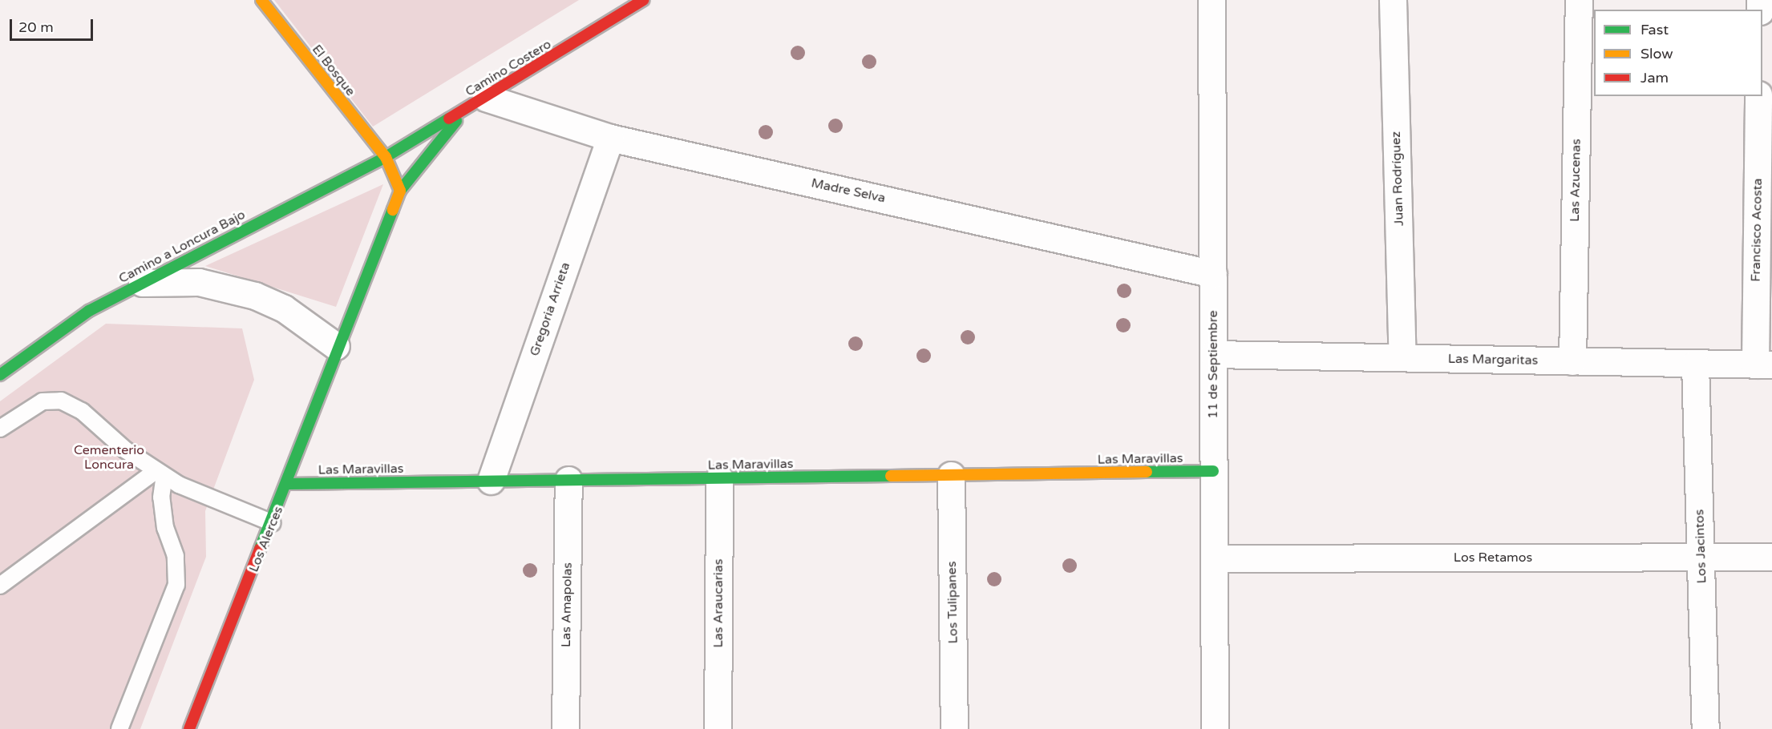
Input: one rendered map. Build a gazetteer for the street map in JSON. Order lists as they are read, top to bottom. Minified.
{"streets":{"street":["Camino Costero","El Bosque","Juan Rodríguez","Las Azucenas","Madre Selva","Francisco Acosta","Camino a Loncura Bajo","Gregoria Arrieta","Las Margaritas","11 de Septiembre","Las Maravillas","Los Alerces","Los Jacintos","Los Retamos","Los Tulipanes","Las Araucarias","Las Amapolas"]},"crossings":[["Camino Costero","El Bosque"],["Camino Costero","Madre Selva"],["Camino Costero","Camino a Loncura Bajo"],["Camino Costero","Los Alerces"],["El Bosque","Camino a Loncura Bajo"],["Juan Rodríguez","Las Margaritas"],["Las Azucenas","Las Margaritas"],["Madre Selva","Gregoria Arrieta"],["Madre Selva","11 de Septiembre"],["Madre Selva","Los Alerces"],["Francisco Acosta","Las Margaritas"],["Gregoria Arrieta","Las Maravillas"],["Las Margaritas","11 de Septiembre"],["Las Margaritas","Los Jacintos"],["11 de Septiembre","Las Maravillas"],["11 de Septiembre","Los Retamos"],["Las Maravillas","Los Alerces"],["Las Maravillas","Los Tulipanes"],["Las Maravillas","Las Araucarias"],["Las Maravillas","Las Amapolas"],["Los Jacintos","Los Retamos"]],"parks":["Cementerio Loncura"],"legend":["Fast","Slow","Jam"],"scale_bar":"20 m"}
